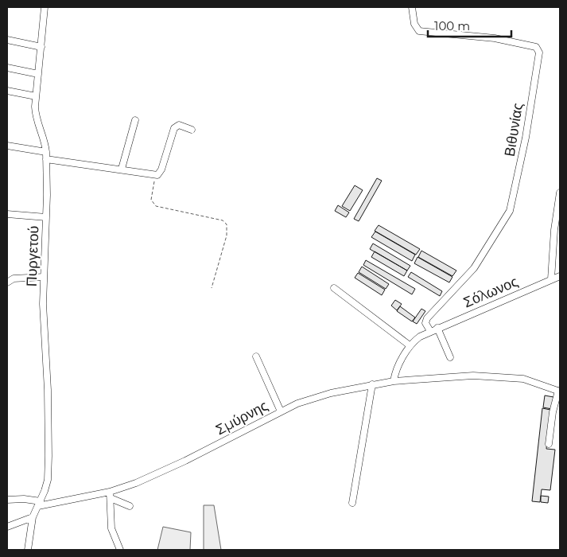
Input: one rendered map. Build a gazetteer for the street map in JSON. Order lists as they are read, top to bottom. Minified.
{"streets":{"street":["Βιθυνίας","Πυργετού","Σόλωνος","Σμύρνης"]},"crossings":[["Βιθυνίας","Σόλωνος"],["Πυργετού","Σμύρνης"]],"scale_bar":"100 m"}
